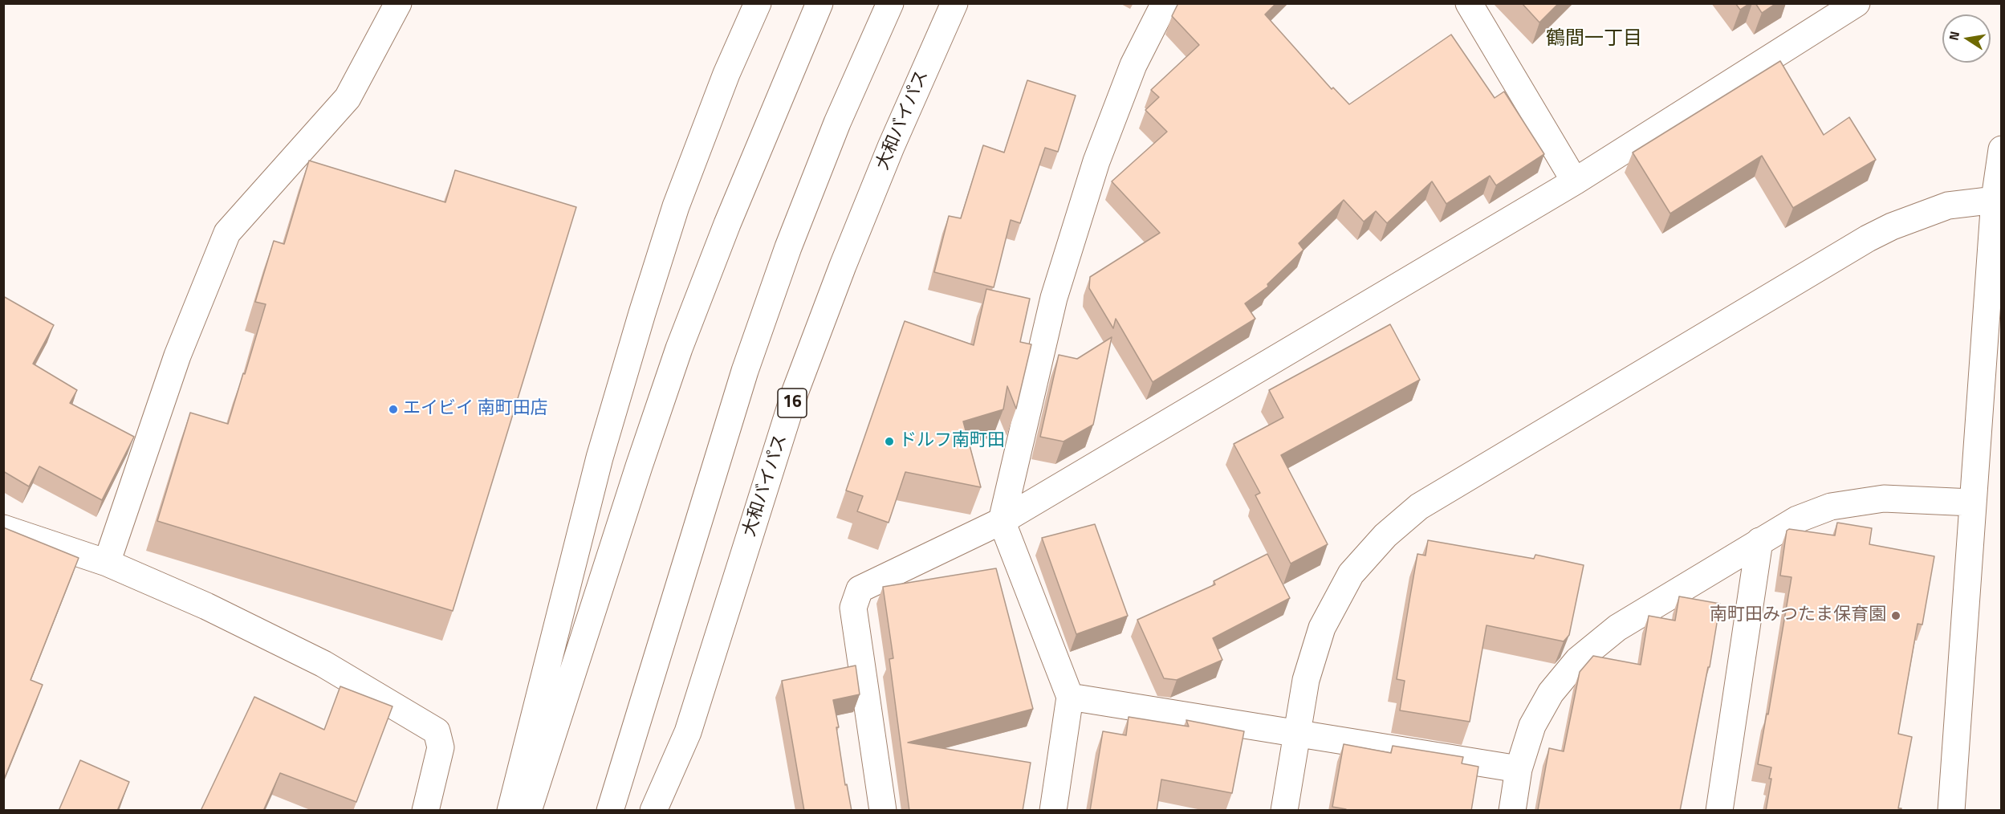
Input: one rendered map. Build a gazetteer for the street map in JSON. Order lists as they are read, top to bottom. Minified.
{"streets":{"main road":["大和バイパス","16"]},"districts":["鶴間一丁目"],"places":["エイビイ 南町田店","ドルフ南町田","南町田みつたま保育園"],"north":"left"}
